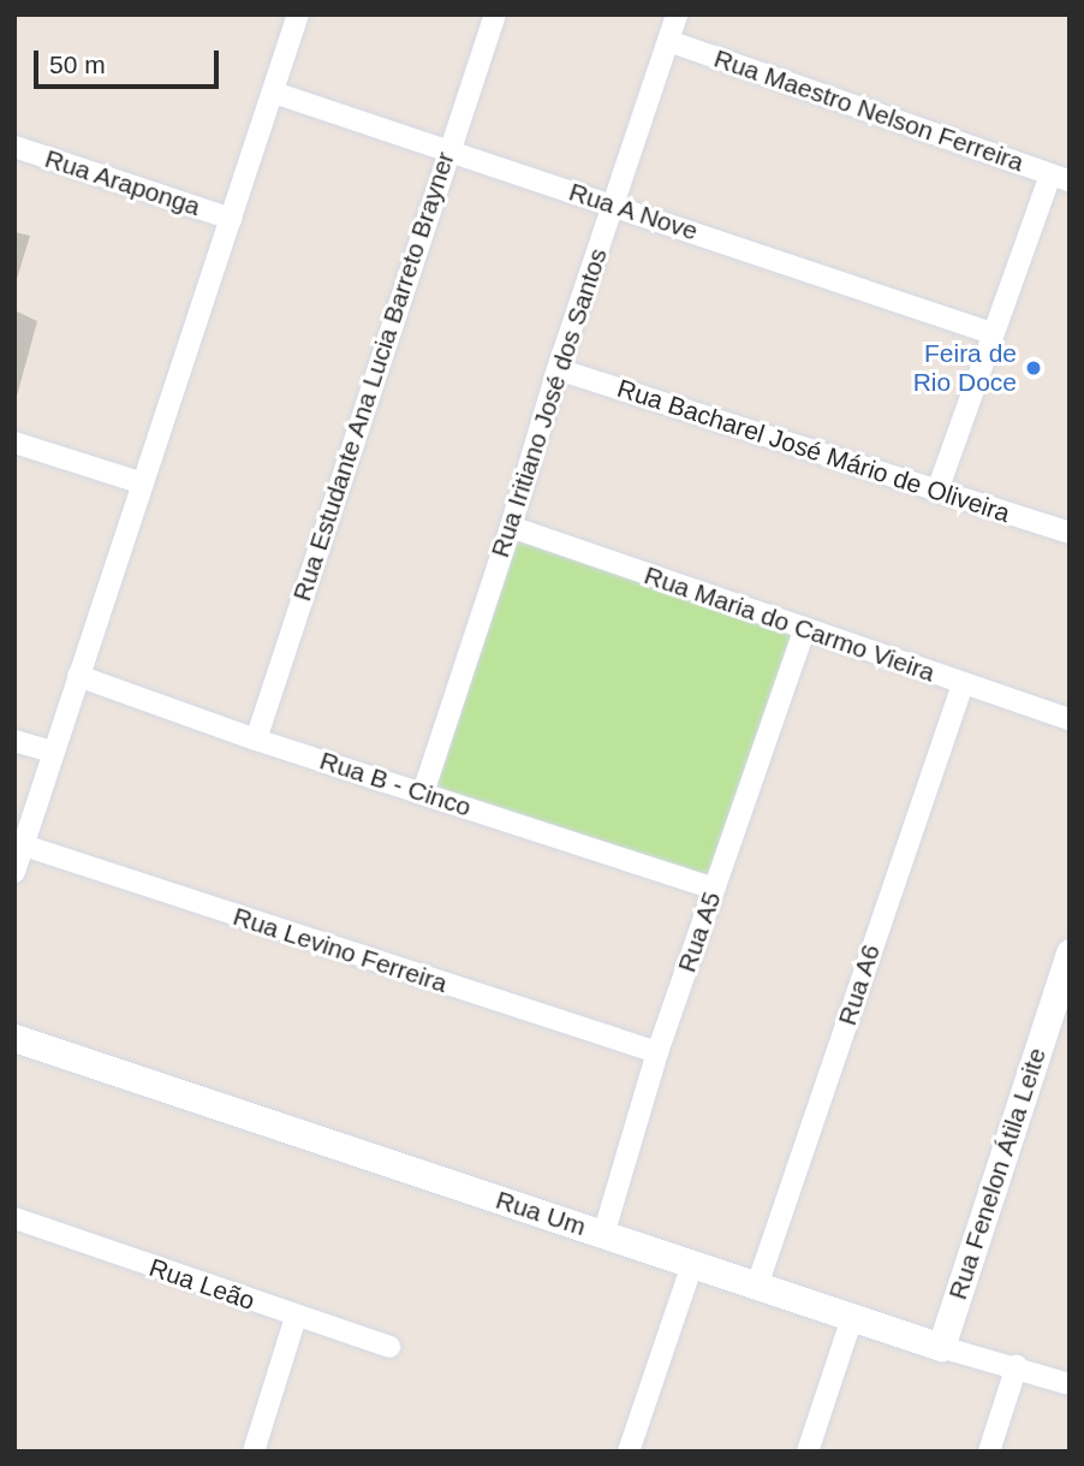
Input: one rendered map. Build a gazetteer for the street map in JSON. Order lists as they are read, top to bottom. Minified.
{"streets":{"street":["Rua Maestro Nelson Ferreira","Rua Araponga","Rua A Nove","Rua Estudante Ana Lucia Barreto Brayner","Rua Iritiano José dos Santos","Rua Bacharel José Mário de Oliveira","Rua Maria do Carmo Vieira","Rua B - Cinco","Rua A5","Rua Levino Ferreira","Rua A6","Rua Fenelon Átila Leite","Rua Um","Rua Leão"]},"crossings":[["Rua Maestro Nelson Ferreira","Rua Iritiano José dos Santos"],["Rua A Nove","Rua Estudante Ana Lucia Barreto Brayner"],["Rua A Nove","Rua Iritiano José dos Santos"],["Rua Estudante Ana Lucia Barreto Brayner","Rua B - Cinco"],["Rua Iritiano José dos Santos","Rua Bacharel José Mário de Oliveira"],["Rua Iritiano José dos Santos","Rua Maria do Carmo Vieira"],["Rua Iritiano José dos Santos","Rua B - Cinco"],["Rua Maria do Carmo Vieira","Rua A5"],["Rua Maria do Carmo Vieira","Rua A6"],["Rua B - Cinco","Rua A5"],["Rua A5","Rua Levino Ferreira"],["Rua A5","Rua Um"],["Rua A6","Rua Um"],["Rua Fenelon Átila Leite","Rua Um"]],"places":["Feira de Rio Doce"],"scale_bar":"50 m"}
